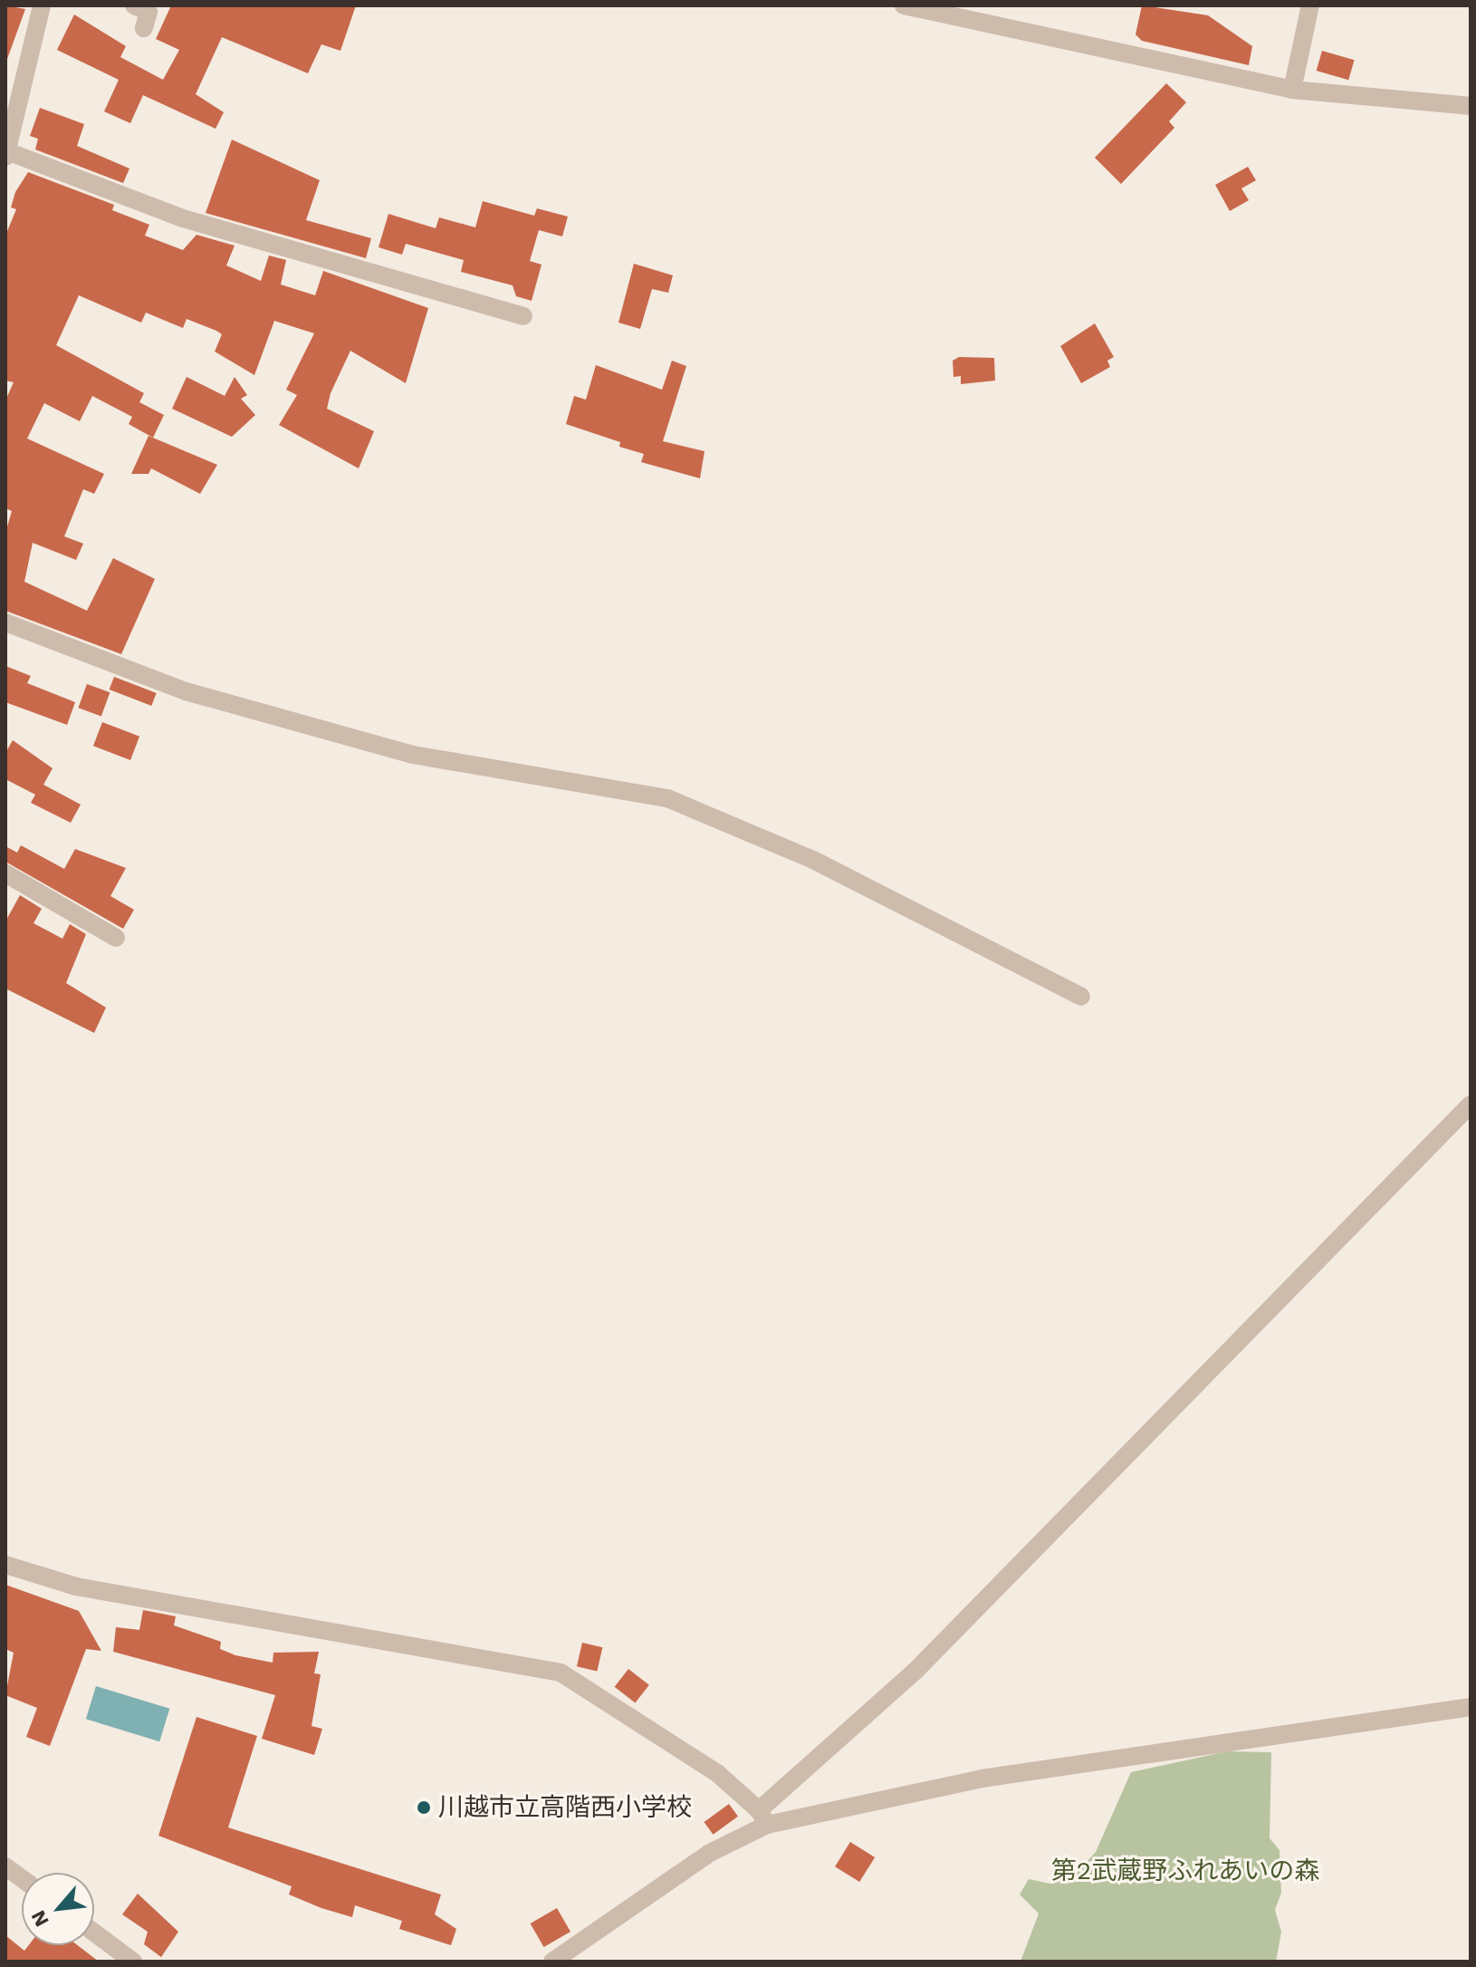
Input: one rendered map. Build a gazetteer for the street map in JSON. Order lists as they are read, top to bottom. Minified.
{"parks":["第2武蔵野ふれあいの森"],"places":["川越市立高階西小学校"],"north":"bottom left"}
